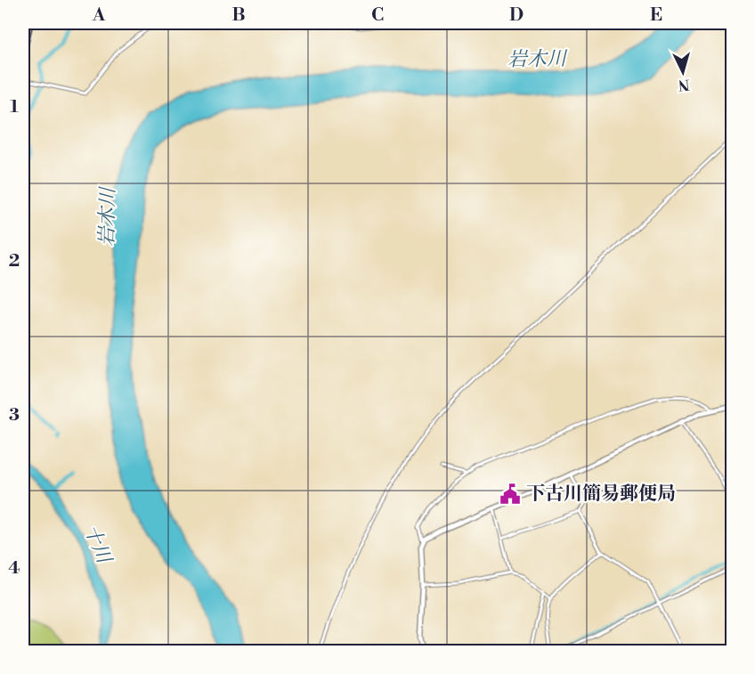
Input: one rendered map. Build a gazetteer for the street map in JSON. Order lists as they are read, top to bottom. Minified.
{"water":["岩木川","十川"],"places":{"public building":["下古川簡易郵便局"]},"north":"bottom","grid":{"columns":["A","B","C","D","E"],"rows":["1","2","3","4"]}}
